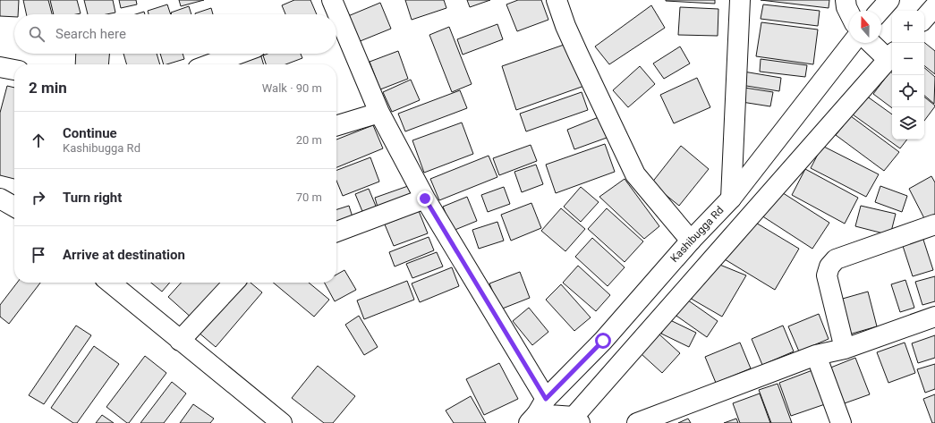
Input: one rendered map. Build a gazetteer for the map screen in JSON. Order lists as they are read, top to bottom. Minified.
{"streets":{"street":["Kashibugga Rd"]},"north":"top","page":{"map_buttons":["+","−"],"search":"Search here","heading":["2 min","Walk · 90 m"],"list":[["Continue","Kashibugga Rd","20 m"],["Turn right","70 m"],"Arrive at destination"]}}
